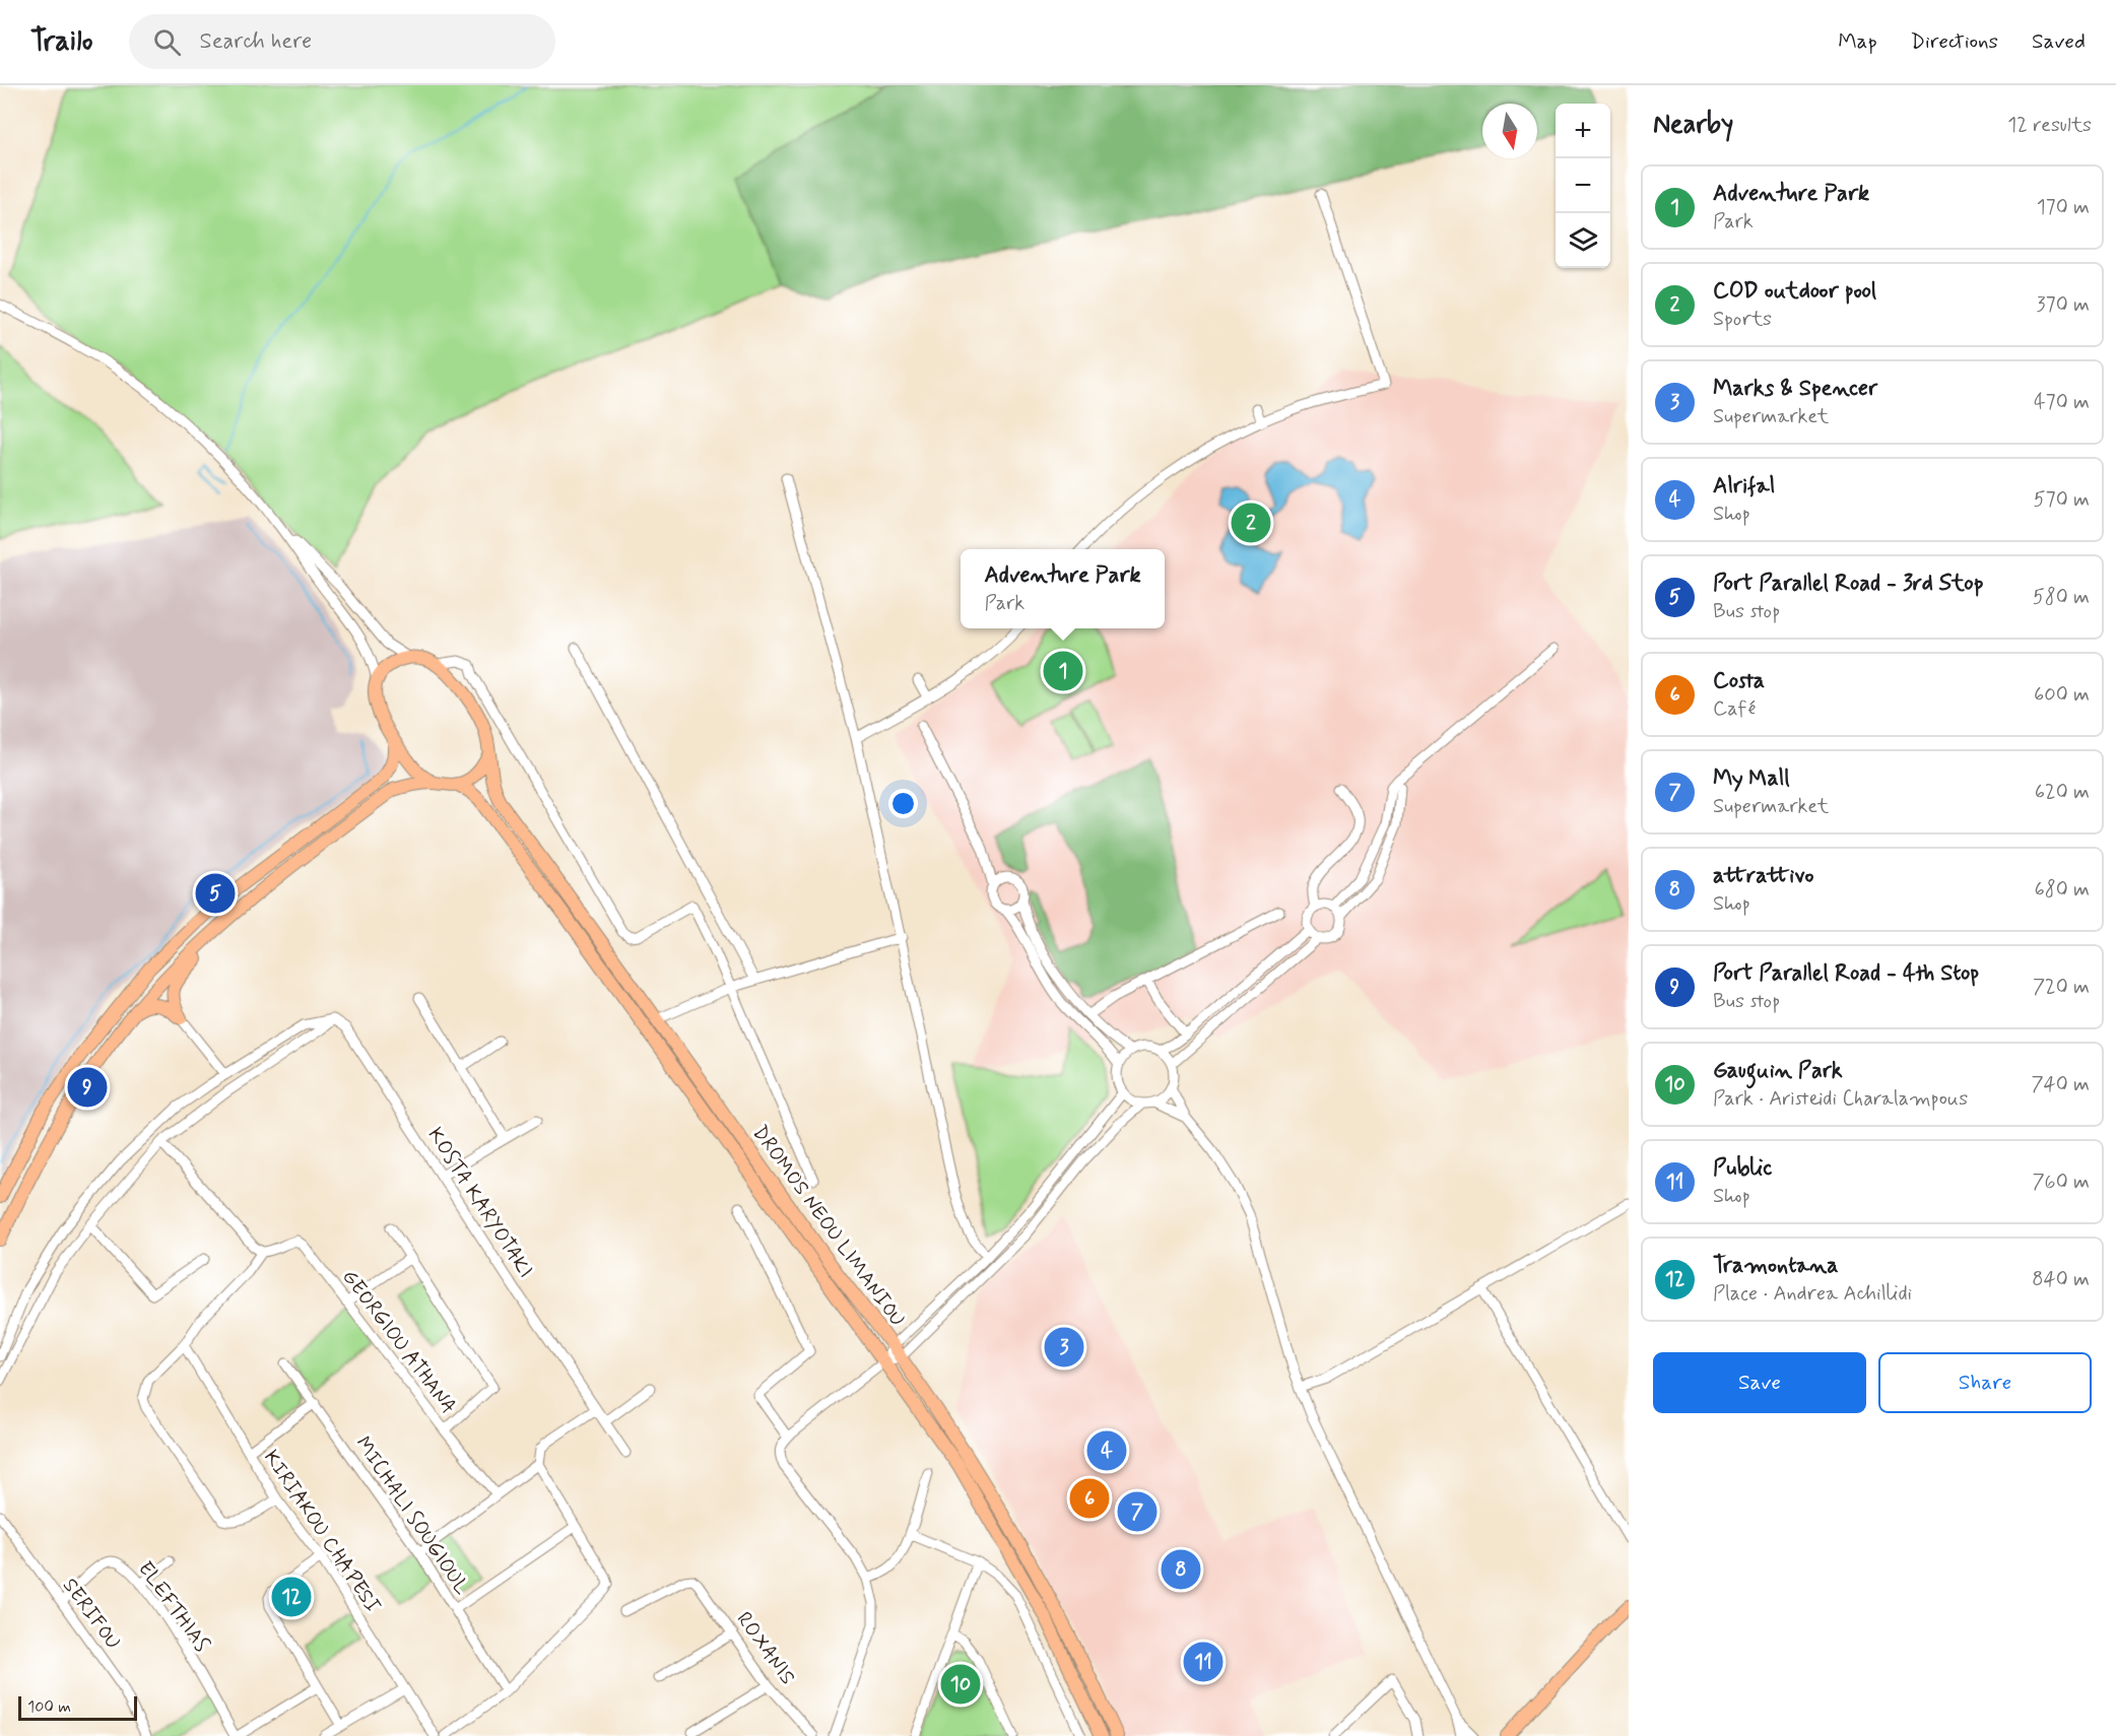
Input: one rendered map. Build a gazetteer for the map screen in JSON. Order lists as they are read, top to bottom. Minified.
{"streets":{"main road":["DROMOS NEOU LIMANIOU"],"street":["KOSTA KARYOTAKI","GEORGIOU ATHANA","MICHALI SOUGIOUL","KIRIAKOU CHAPESI","ELEFTHIAS","SERIFOU","ROXANIS"]},"crossings":[["ELEFTHIAS","SERIFOU"]],"scale_bar":"100 m","north":"bottom","page":{"header":"Trailo","search":"Search here","nav":["Map","Directions","Saved"],"heading":["Nearby","12 results"],"map_buttons":["+","−"],"list":[{"mark":"1","name":"Adventure Park","note":"Park","value":"170 m"},{"mark":"2","name":"COD outdoor pool","note":"Sports","value":"370 m"},{"mark":"3","name":"Marks & Spencer","note":"Supermarket","value":"470 m"},{"mark":"4","name":"Alrifal","note":"Shop","value":"570 m"},{"mark":"5","name":"Port Parallel Road - 3rd Stop","note":"Bus stop","value":"580 m"},{"mark":"6","name":"Costa","note":"Café","value":"600 m"},{"mark":"7","name":"My Mall","note":"Supermarket","value":"620 m"},{"mark":"8","name":"attrattivo","note":"Shop","value":"680 m"},{"mark":"9","name":"Port Parallel Road - 4th Stop","note":"Bus stop","value":"720 m"},{"mark":"10","name":"Gauguin Park","note":"Park · Aristeidi Charalampous","value":"740 m"},{"mark":"11","name":"Public","note":"Shop","value":"760 m"},{"mark":"12","name":"Tramontana","note":"Place · Andrea Achillidi","value":"840 m"}],"pins":["2","1","5","9","3","4","6","7","8","12","11","10"],"popup":["Adventure Park","Park"],"buttons":["Save","Share"],"scale":"100 m"}}
